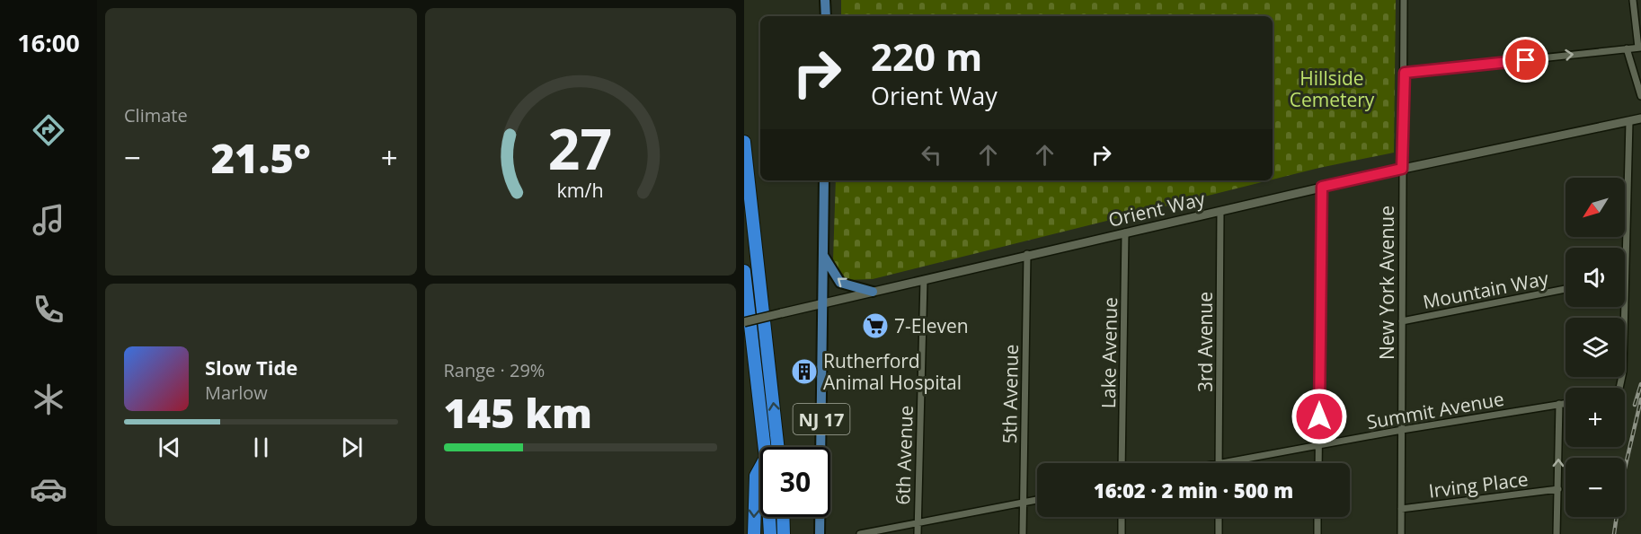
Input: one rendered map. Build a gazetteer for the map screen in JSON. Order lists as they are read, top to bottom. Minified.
{"streets":{"main road":["NJ 17"],"street":["Orient Way","New York Avenue","Mountain Way","3rd Avenue","Lake Avenue","5th Avenue","Summit Avenue","6th Avenue","Irving Place"]},"crossings":[["Orient Way","New York Avenue"],["Orient Way","3rd Avenue"],["Orient Way","Lake Avenue"],["Orient Way","5th Avenue"],["Orient Way","NJ 17"],["Orient Way","6th Avenue"],["New York Avenue","Mountain Way"],["New York Avenue","Summit Avenue"],["New York Avenue","Irving Place"]],"parks":["Hillside Cemetery"],"places":{"supermarket":["7-Eleven"],"building":["Rutherford Animal Hospital"]},"north":"bottom left","page":{"tabs":"16:00","tile":["Climate",["Range · 29%","145 km"]],"turn":["220 m","Orient Way"],"heat":["−","21.5°","+"],"map_buttons":["+","−"],"song":["Slow Tide","Marlow"],"limit":"30","trip":"16:02 · 2 min · 500 m","gauge":["27","km/h"]}}
